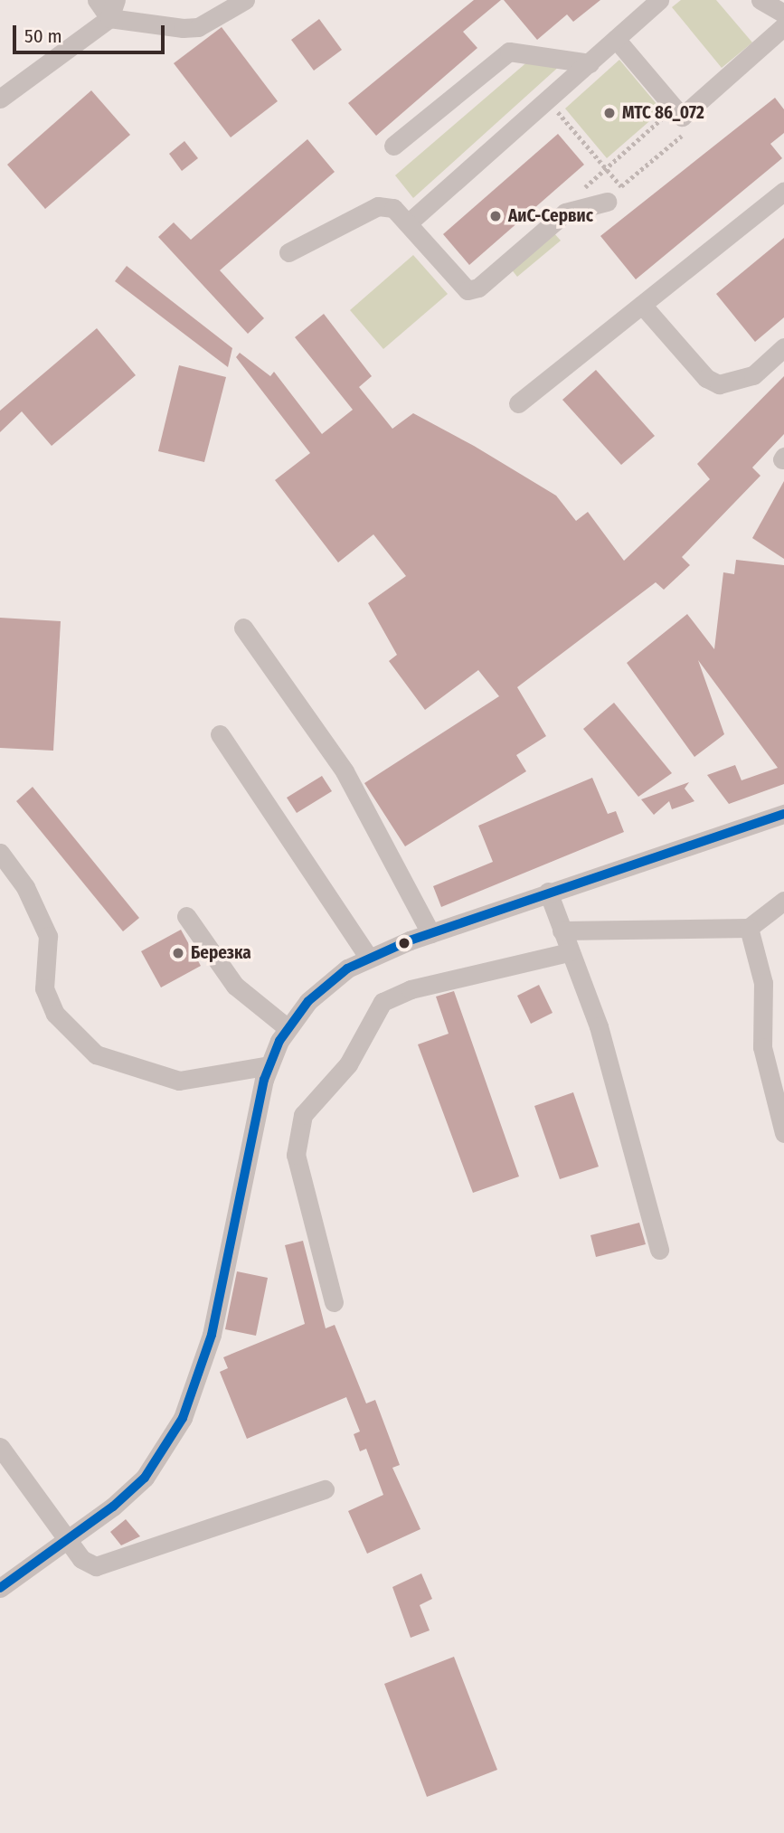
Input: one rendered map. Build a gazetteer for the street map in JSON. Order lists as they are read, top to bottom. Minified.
{"places":["МТС 86_072","АиС-Сервис","Березка"],"scale_bar":"50 m"}
